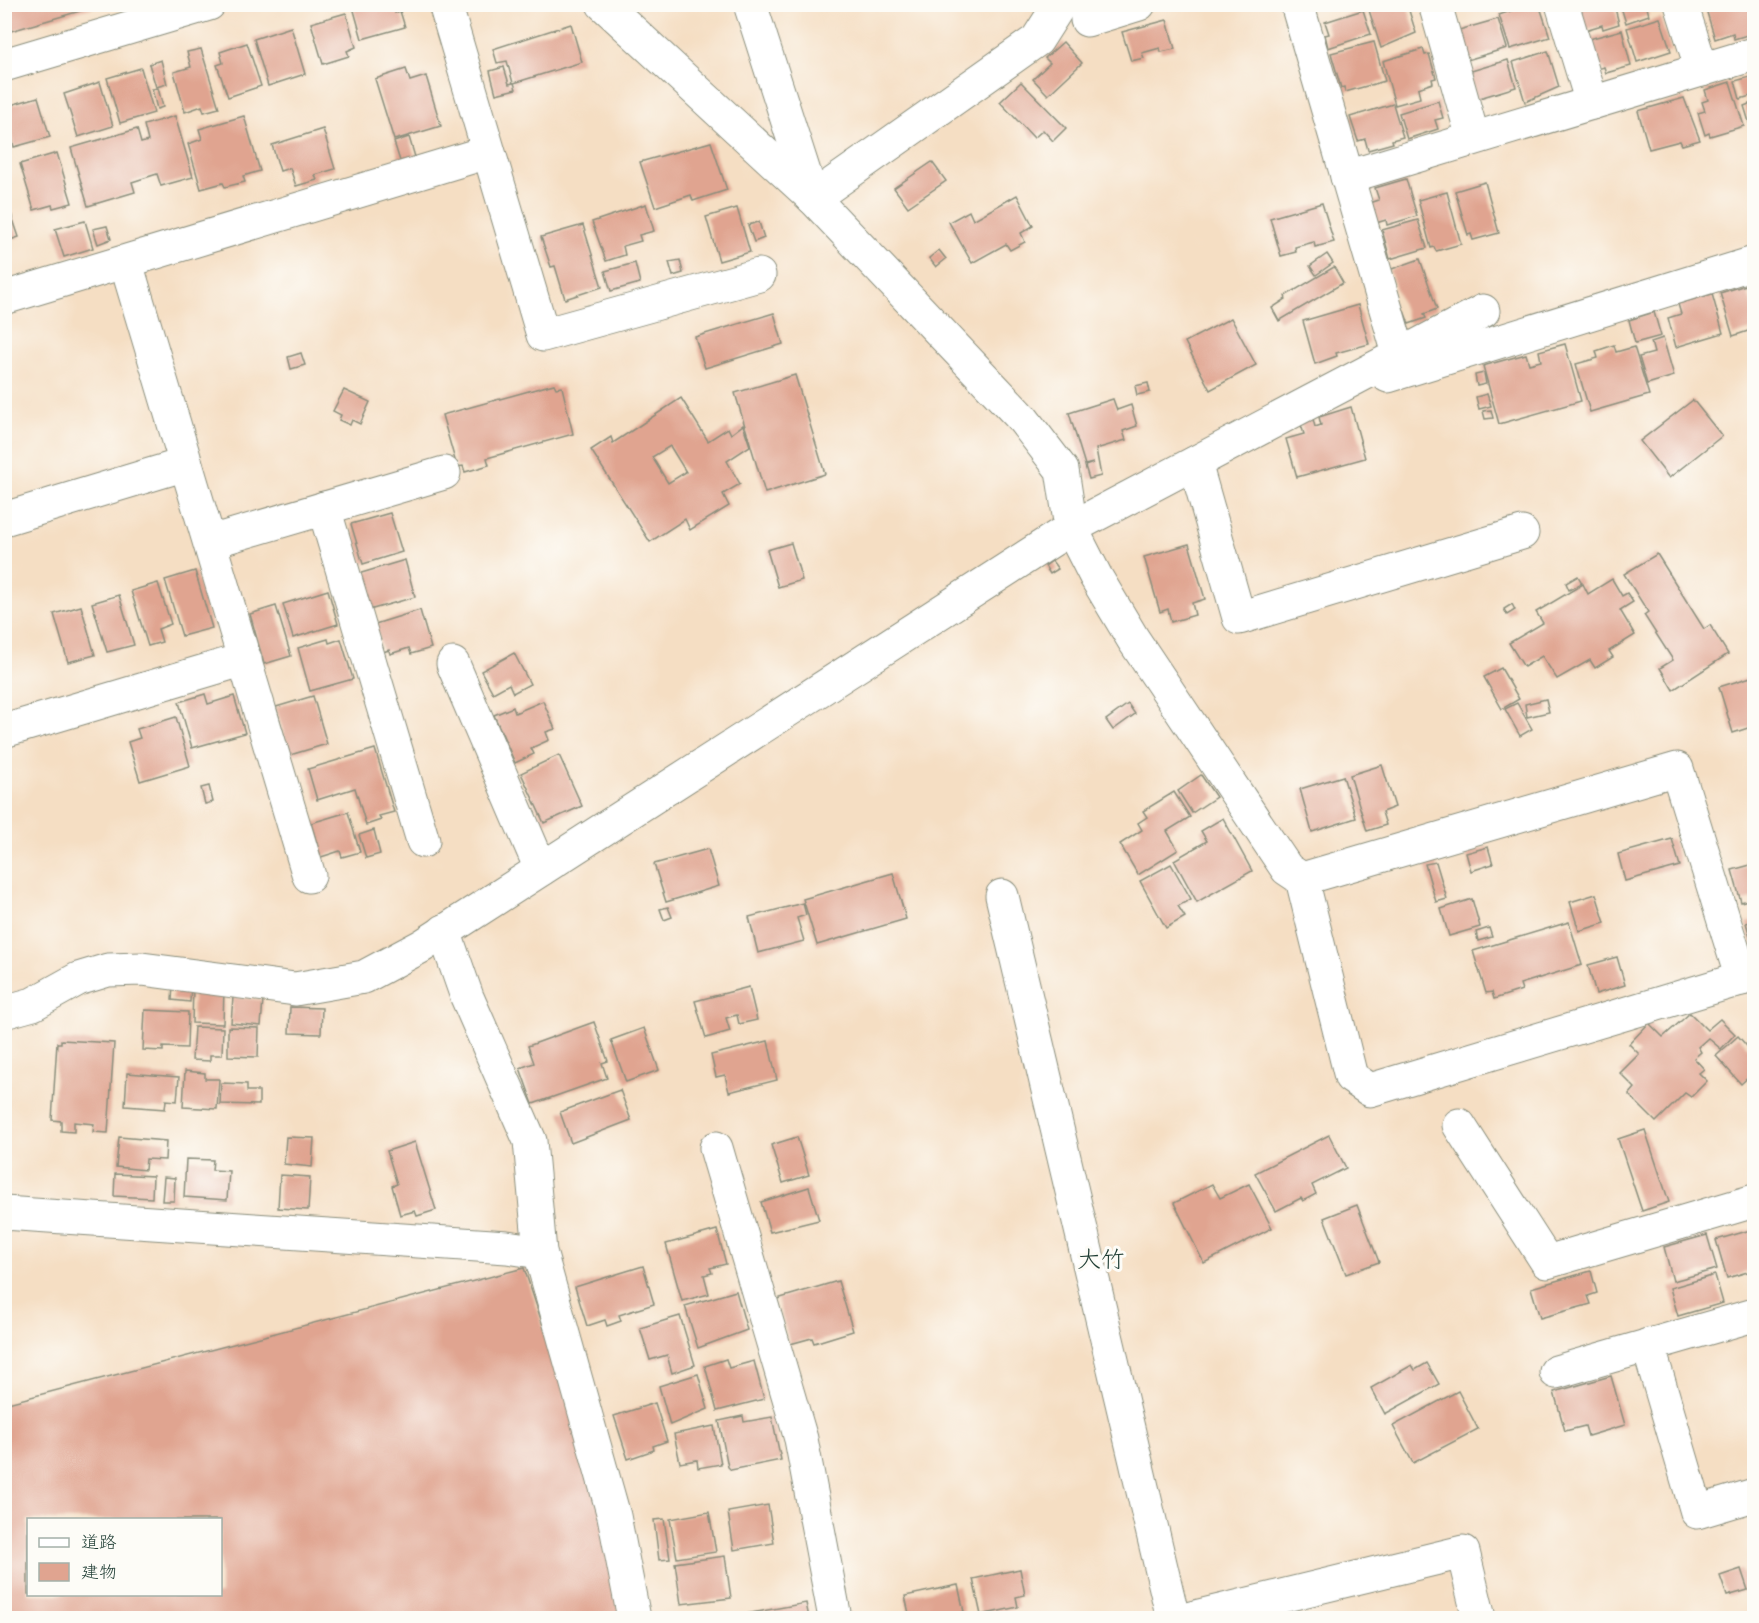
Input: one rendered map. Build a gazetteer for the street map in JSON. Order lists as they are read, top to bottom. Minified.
{"districts":["大竹"],"legend":["道路","建物"]}
